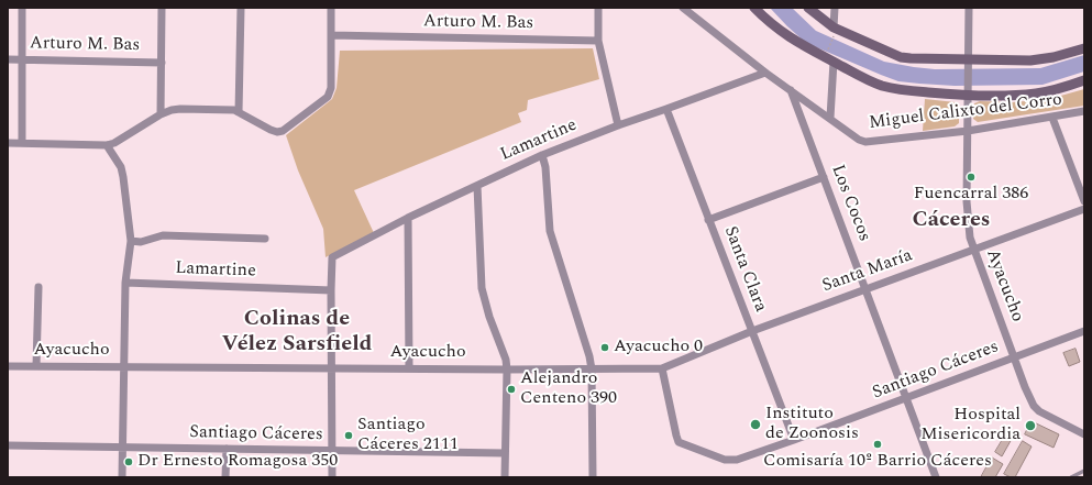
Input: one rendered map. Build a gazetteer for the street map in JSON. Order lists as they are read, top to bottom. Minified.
{"streets":{"street":["Arturo M. Bas","Miguel Calixto del Corro","Lamartine","Los Cocos","Santa Clara","Santa María","Ayacucho","Santiago Cáceres"]},"crossings":[["Miguel Calixto del Corro","Lamartine"],["Miguel Calixto del Corro","Los Cocos"],["Miguel Calixto del Corro","Ayacucho"],["Lamartine","Santa Clara"],["Los Cocos","Santa María"],["Los Cocos","Santiago Cáceres"],["Santa Clara","Santa María"],["Santa Clara","Santiago Cáceres"],["Santa María","Ayacucho"],["Santa María","Santiago Cáceres"],["Ayacucho","Santiago Cáceres"]],"districts":["Cáceres","Colinas de Vélez Sarsfield"],"places":["Fuencarral 386","Ayacucho 0","Alejandro Centeno 390","Instituto de Zoonosis","Hospital Misericordia","Santiago Cáceres 2111","Comisaría 10º Barrio Cáceres","Dr Ernesto Romagosa 350"]}
